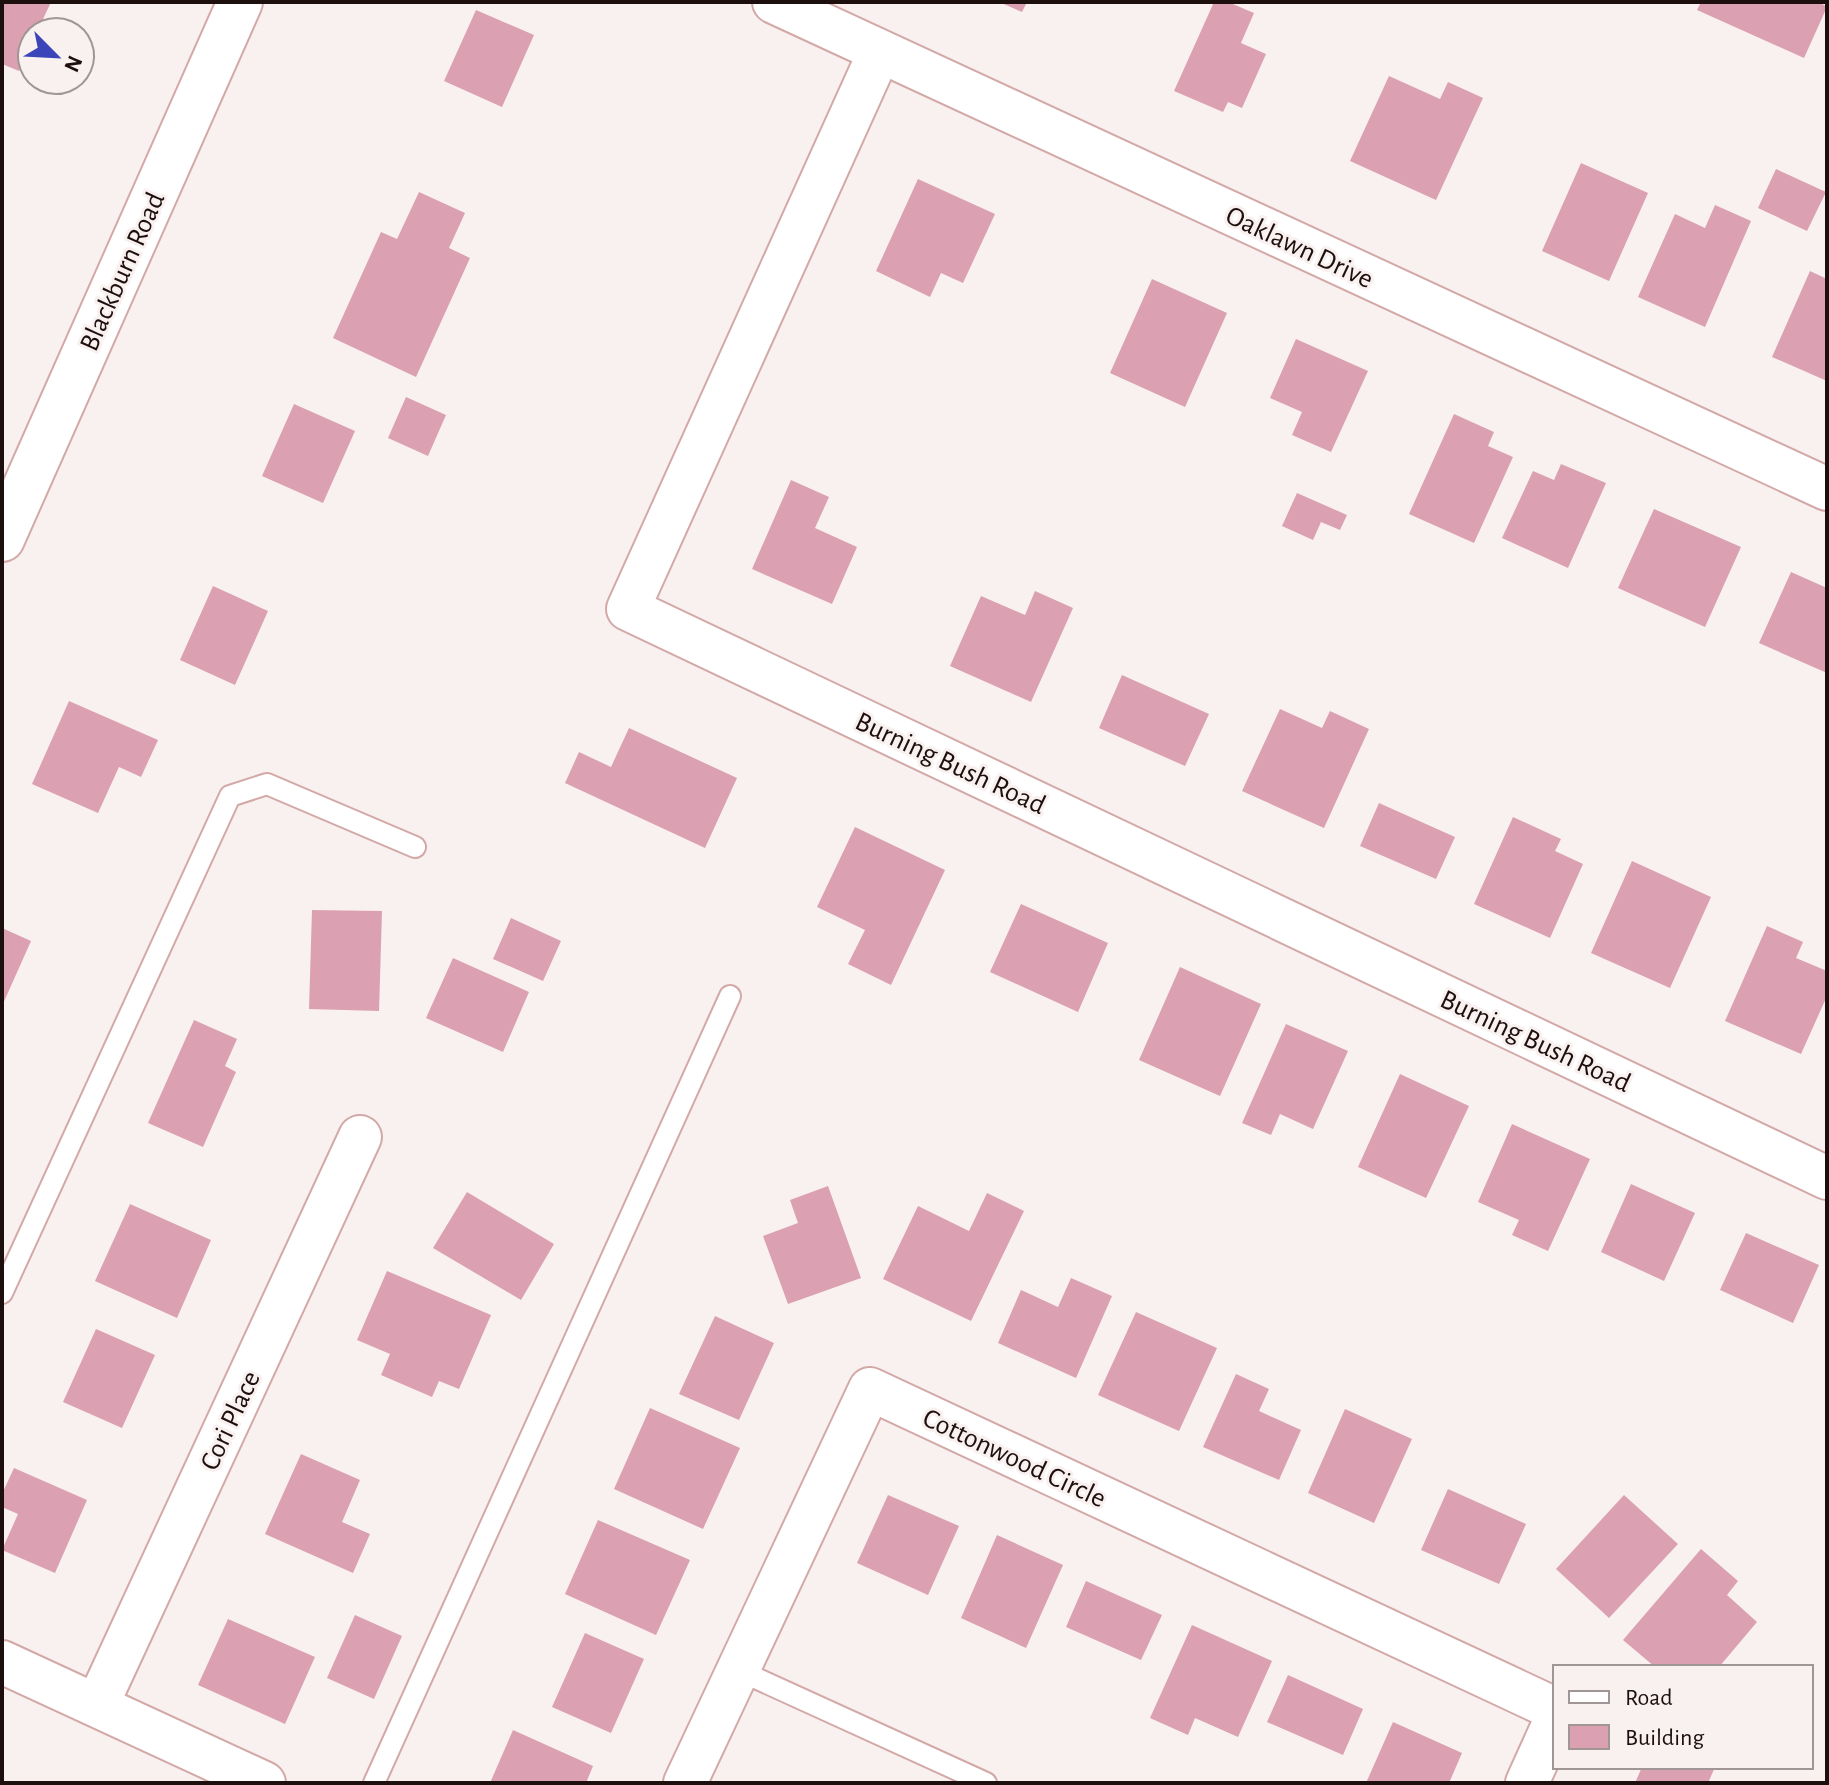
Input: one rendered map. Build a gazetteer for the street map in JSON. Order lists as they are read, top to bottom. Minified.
{"streets":{"main road":["Blackburn Road"],"street":["Oaklawn Drive","Burning Bush Road","Cori Place","Cottonwood Circle"]},"crossings":[["Oaklawn Drive","Burning Bush Road"]],"legend":["Road","Building"],"north":"bottom right"}
